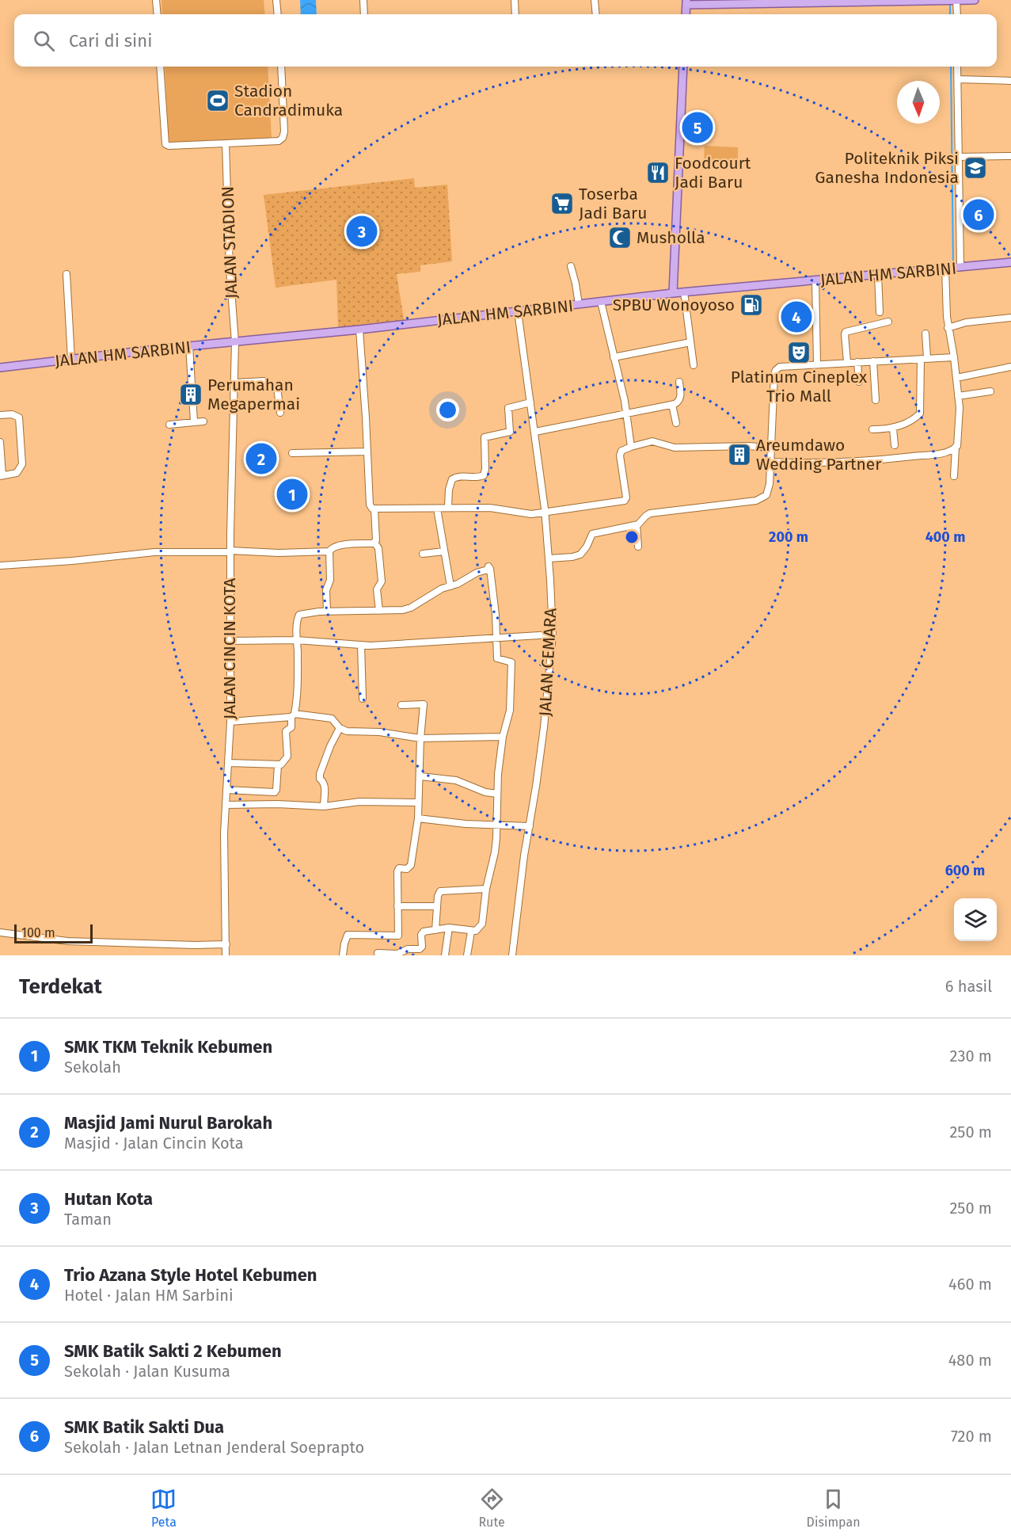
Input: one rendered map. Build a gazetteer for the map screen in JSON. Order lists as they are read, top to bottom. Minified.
{"streets":{"main road":["JALAN HM SARBINI"],"street":["JALAN STADION","JALAN CINCIN KOTA","JALAN CEMARA"]},"crossings":[["JALAN STADION","JALAN HM SARBINI"],["JALAN STADION","JALAN CINCIN KOTA"],["JALAN HM SARBINI","JALAN CINCIN KOTA"],["JALAN HM SARBINI","JALAN CEMARA"]],"places":{"sports":["Stadion Candradimuka"],"school or university":["Politeknik Piksi Ganesha Indonesia"],"restaurant":["Foodcourt Jadi Baru"],"supermarket":["Toserba Jadi Baru"],"mosque":["Musholla"],"fuel station":["SPBU Wonoyoso"],"theatre":["Platinum Cineplex Trio Mall"],"building":["Perumahan Megapermai","Areumdawo Wedding Partner"]},"scale_bar":"100 m","north":"bottom","page":{"search":"Cari di sini","pins":["5","6","3","4","2","1"],"scale":"100 m","heading":["Terdekat","6 hasil"],"list":[{"mark":"1","name":"SMK TKM Teknik Kebumen","note":"Sekolah","value":"230 m"},{"mark":"2","name":"Masjid Jami Nurul Barokah","note":"Masjid · Jalan Cincin Kota","value":"250 m"},{"mark":"3","name":"Hutan Kota","note":"Taman","value":"250 m"},{"mark":"4","name":"Trio Azana Style Hotel Kebumen","note":"Hotel · Jalan HM Sarbini","value":"460 m"},{"mark":"5","name":"SMK Batik Sakti 2 Kebumen","note":"Sekolah · Jalan Kusuma","value":"480 m"},{"mark":"6","name":"SMK Batik Sakti Dua","note":"Sekolah · Jalan Letnan Jenderal Soeprapto","value":"720 m"}],"nav":["Peta","Rute","Disimpan"]},"rings":["200 m","400 m","600 m"]}
